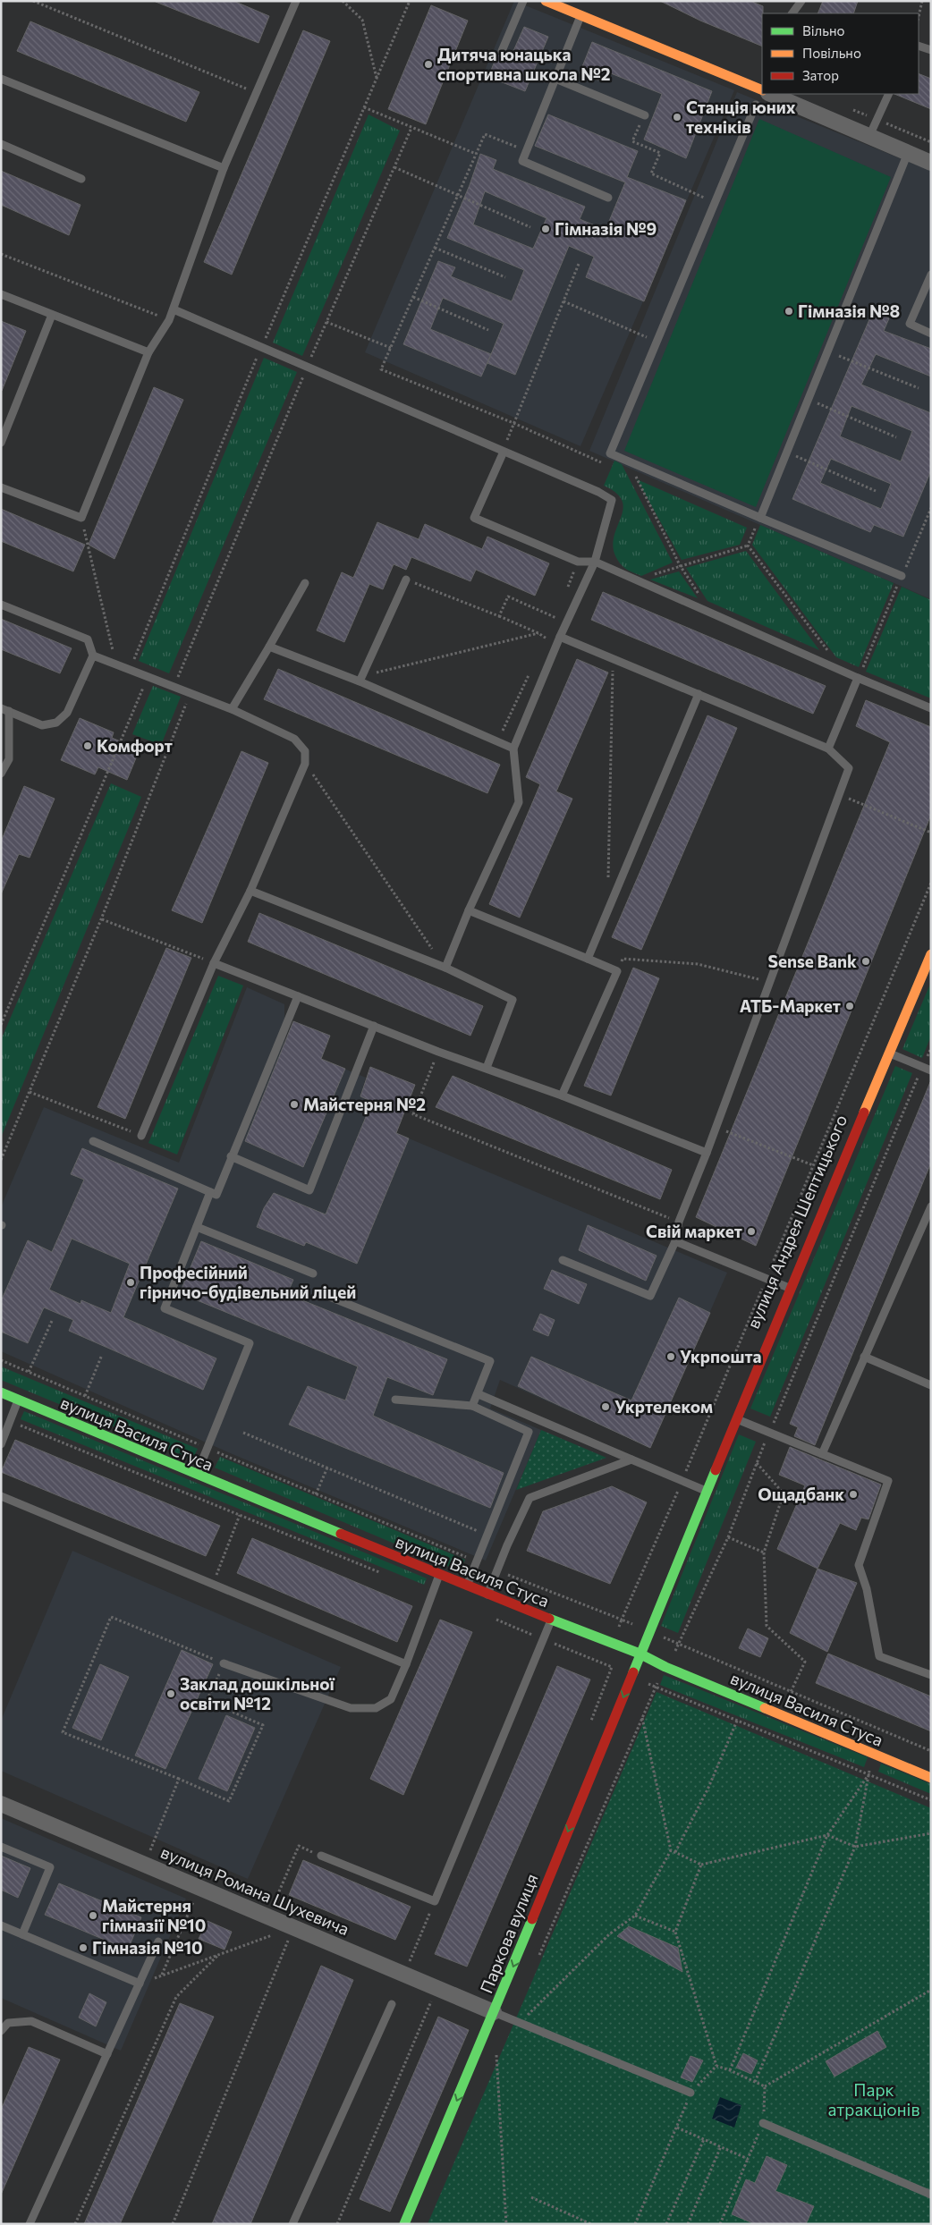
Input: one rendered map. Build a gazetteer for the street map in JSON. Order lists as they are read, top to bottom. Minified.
{"streets":{"street":["вулиця Андрея Шептицького","вулиця Василя Стуса","вулиця Романа Шухевича","Паркова вулиця"]},"crossings":[["вулиця Андрея Шептицького","вулиця Василя Стуса"],["вулиця Андрея Шептицького","Паркова вулиця"],["вулиця Василя Стуса","Паркова вулиця"],["вулиця Романа Шухевича","Паркова вулиця"]],"one_way":["Паркова вулиця"],"parks":["Парк атракціонів"],"places":["Дитяча юнацька спортивна школа №2","Станція юних техніків","Гімназія №9","Гімназія №8","Комфорт","Sense Bank","АТБ-Маркет","Майстерня №2","Свій маркет","Професійний гірничо-будівельний ліцей","Укрпошта","Укртелеком","Ощадбанк","Заклад дошкільної освіти №12","Майстерня гімназії №10","Гімназія №10"],"legend":["Вільно","Повільно","Затор"]}
